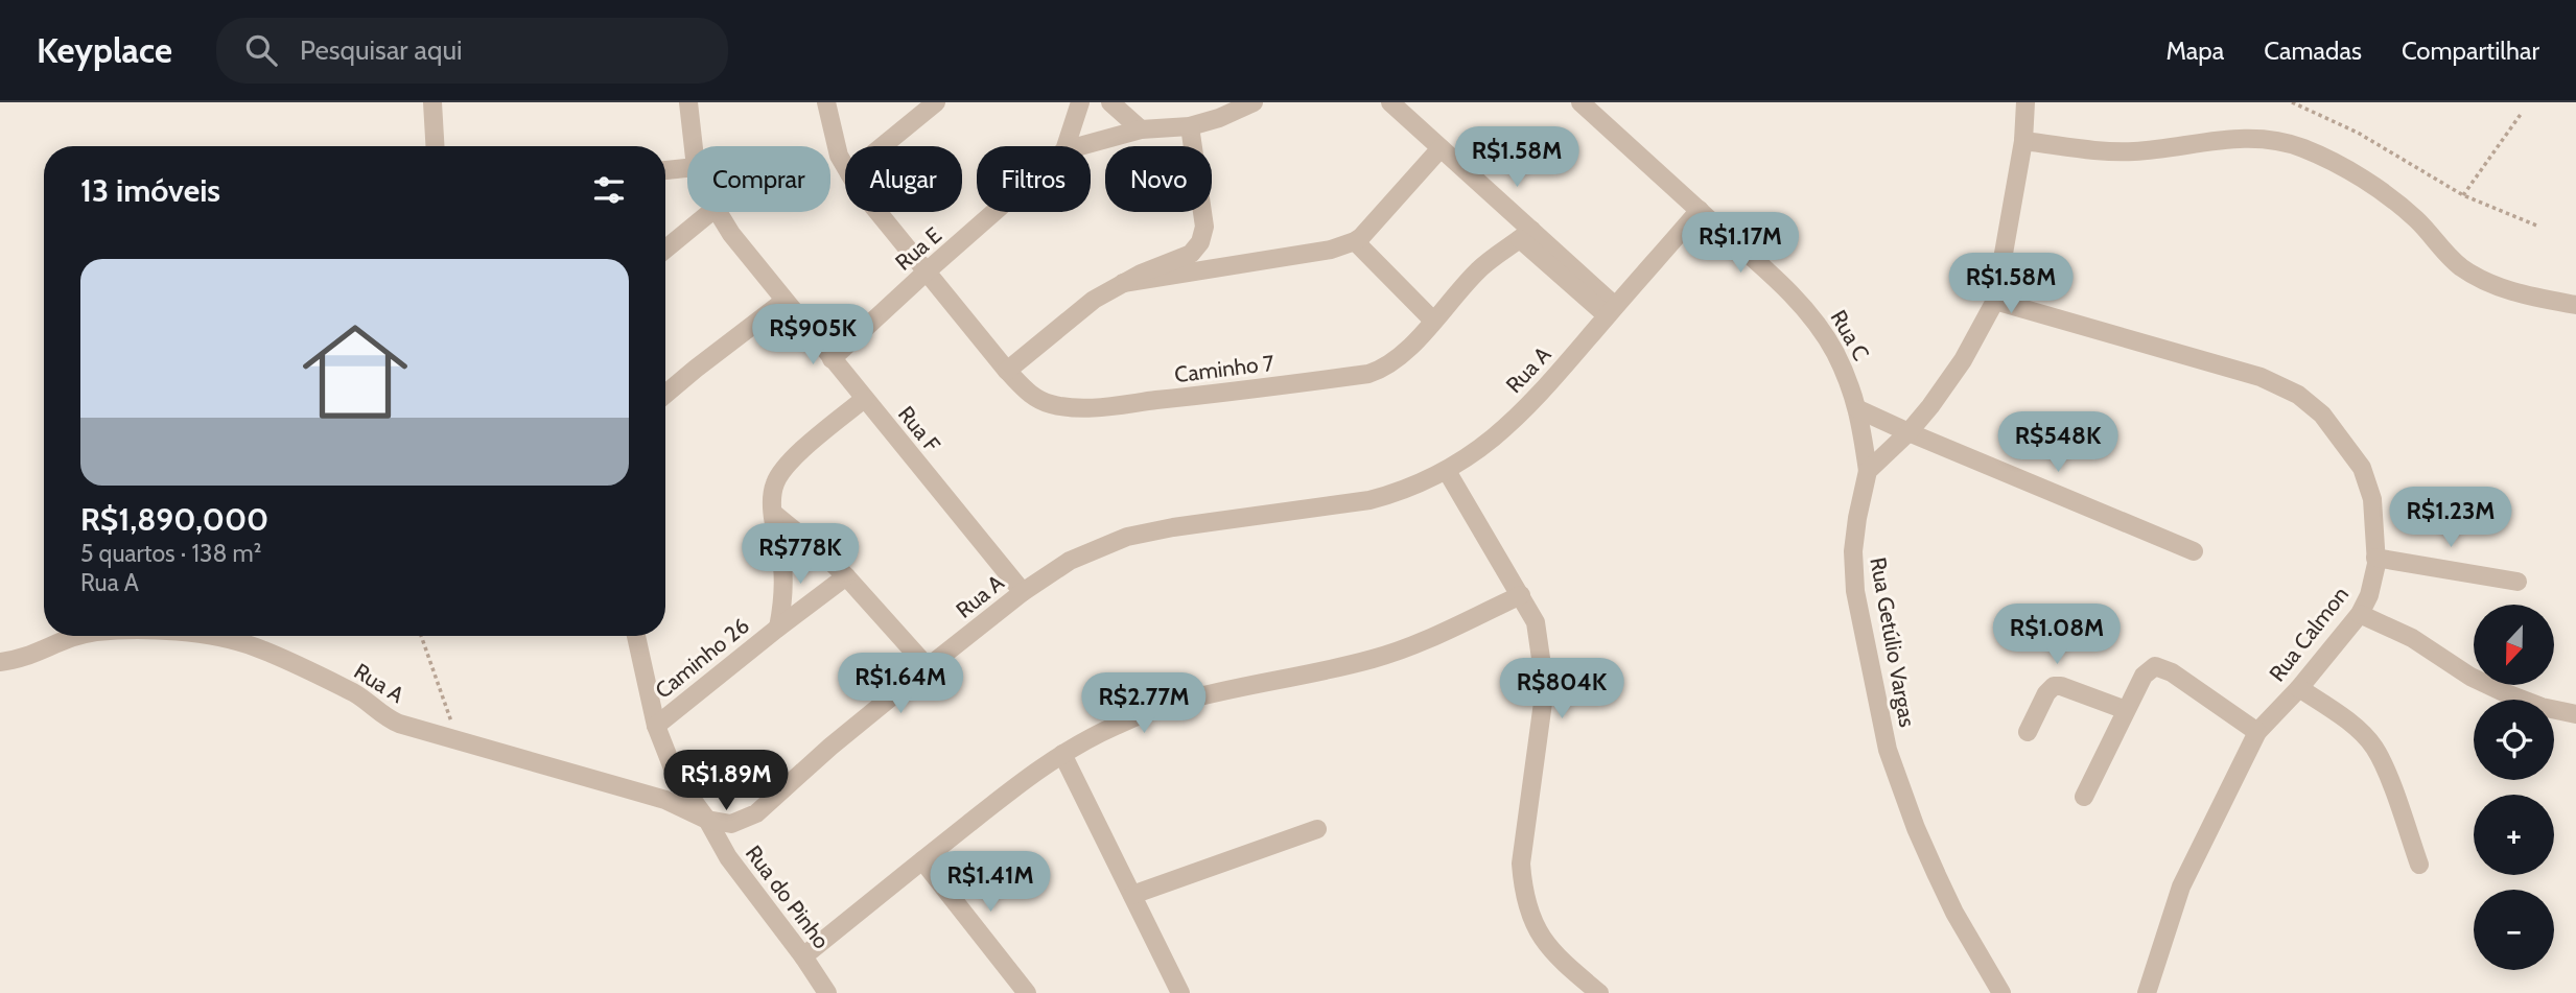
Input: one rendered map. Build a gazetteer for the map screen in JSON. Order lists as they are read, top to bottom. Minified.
{"streets":{"street":["Rua E","Rua C","Caminho 7","Rua A","Rua F","Rua Calmon","Rua Getúlio Vargas","Caminho 26","Rua do Pinho"]},"crossings":[["Rua E","Caminho 7"],["Rua E","Rua F"],["Rua C","Rua A"],["Rua C","Rua Getúlio Vargas"],["Rua A","Rua F"],["Rua A","Rua do Pinho"],["Caminho 26","Rua do Pinho"]],"north":"bottom","page":{"header":"Keyplace","search":"Pesquisar aqui","nav":["Mapa","Camadas","Compartilhar"],"price":["R$1.58M","R$1.17M","R$1.58M","R$905K","R$548K","R$1.23M","R$778K","R$1.08M","R$1.64M","R$804K","R$2.77M","R$1.89M","R$1.41M"],"chip":["Comprar","Alugar","Filtros","Novo"],"heading":"13 imóveis","list":[{"name":"R$1,890,000","note":"5 quartos · 138 m² · Rua A"}],"map_buttons":["+","−"]}}
